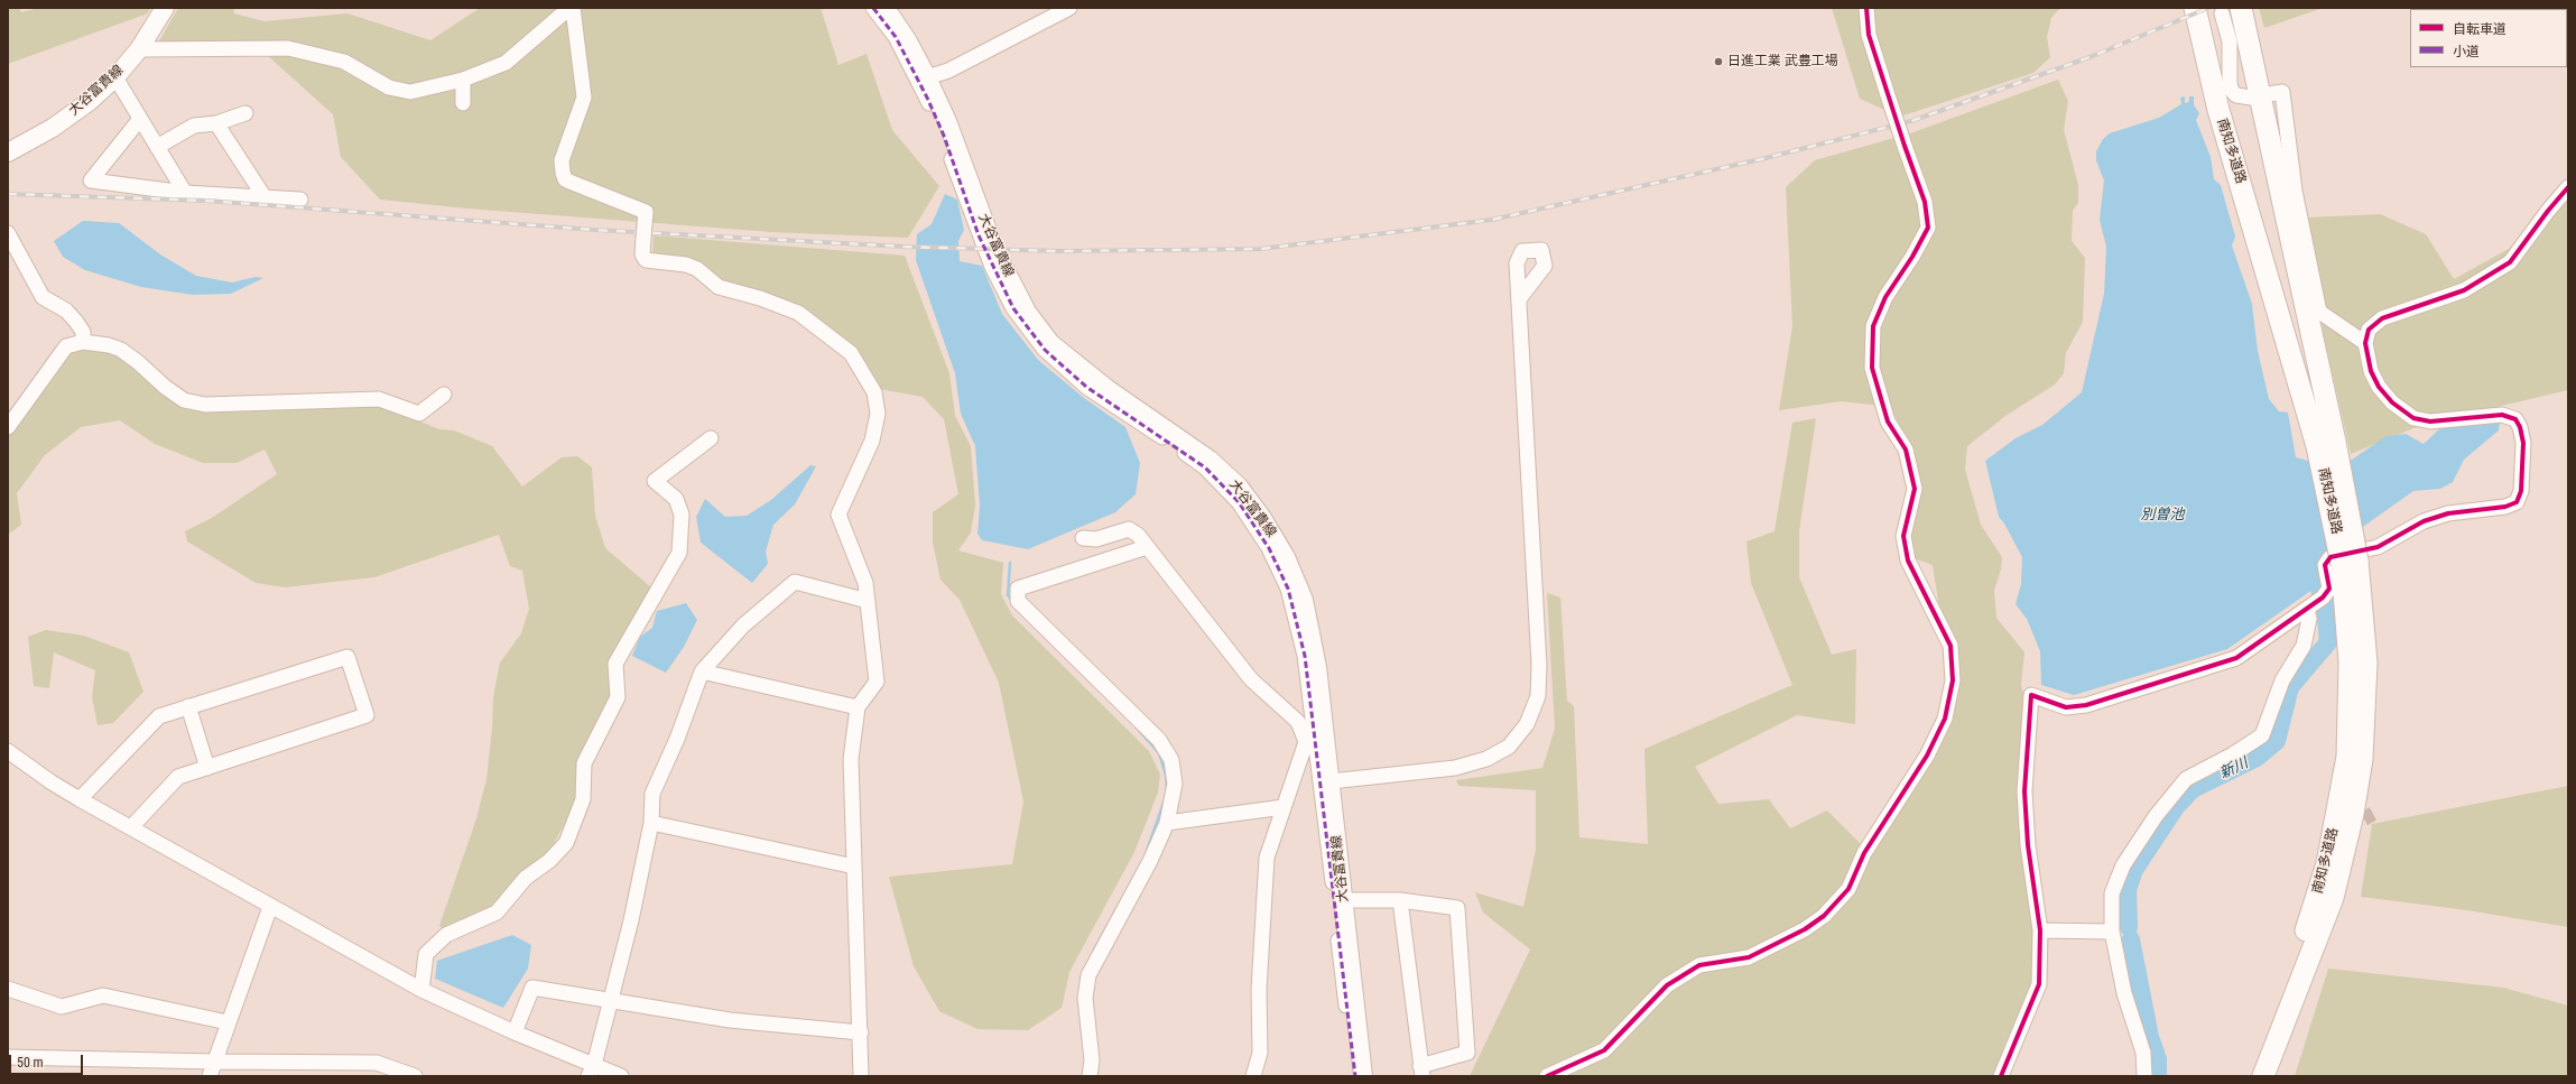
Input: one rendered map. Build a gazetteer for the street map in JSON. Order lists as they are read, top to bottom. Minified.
{"streets":{"highway":["南知多道路"],"main road":["大谷富貴線"]},"water":["別曽池","新川"],"places":["日進工業 武豊工場"],"legend":["自転車道","小道"],"scale_bar":"50 m"}
